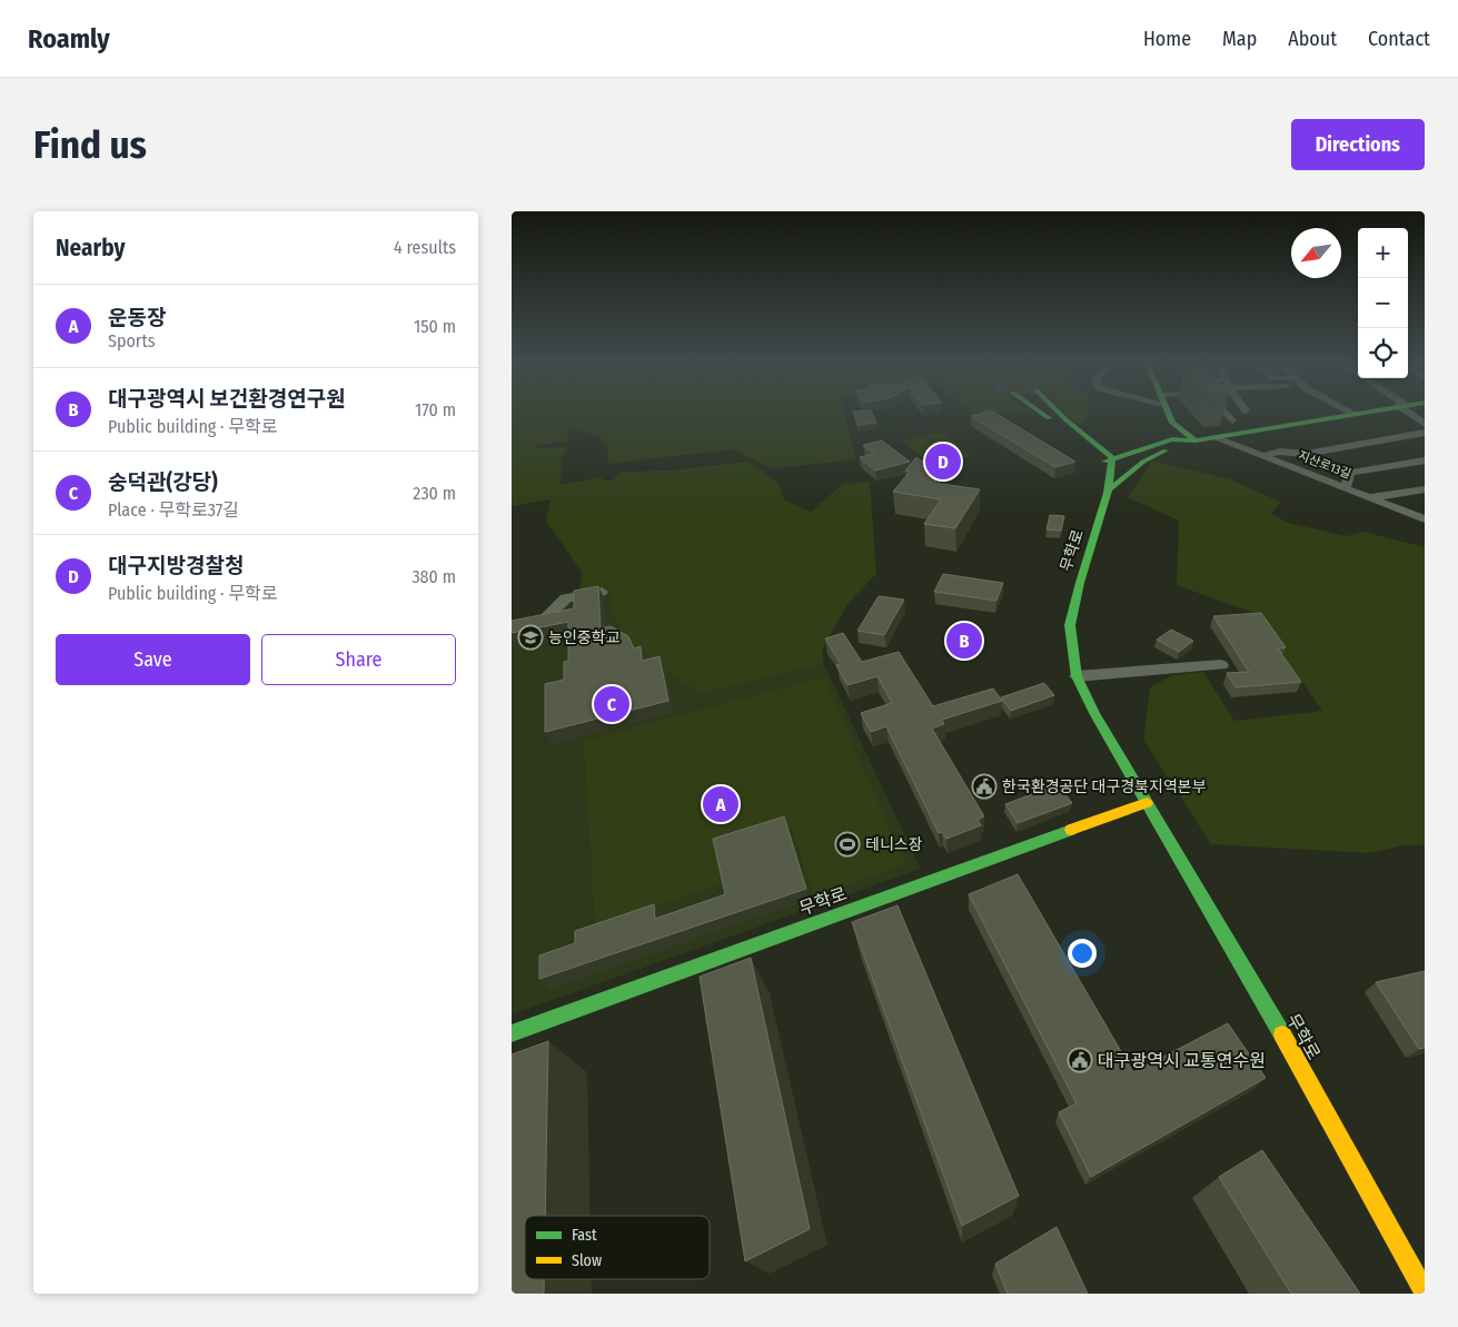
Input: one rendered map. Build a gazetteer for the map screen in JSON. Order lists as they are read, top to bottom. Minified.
{"streets":{"main road":["무학로"],"street":["지산로13길"]},"places":{"school or university":["능인중학교"],"public building":["한국환경공단 대구경북지역본부","대구광역시 교통연수원"],"sports":["테니스장"]},"legend":["Fast","Slow"],"north":"bottom left","page":{"header":"Roamly","nav":["Home","Map","About","Contact"],"buttons":["Directions",["Save","Share"]],"title":"Find us","heading":["Nearby","4 results"],"map_buttons":["+","−"],"list":[{"mark":"A","name":"운동장","note":"Sports","value":"150 m"},{"mark":"B","name":"대구광역시 보건환경연구원","note":"Public building · 무학로","value":"170 m"},{"mark":"C","name":"숭덕관(강당)","note":"Place · 무학로37길","value":"230 m"},{"mark":"D","name":"대구지방경찰청","note":"Public building · 무학로","value":"380 m"}],"pins":["D","B","C","A"]}}
